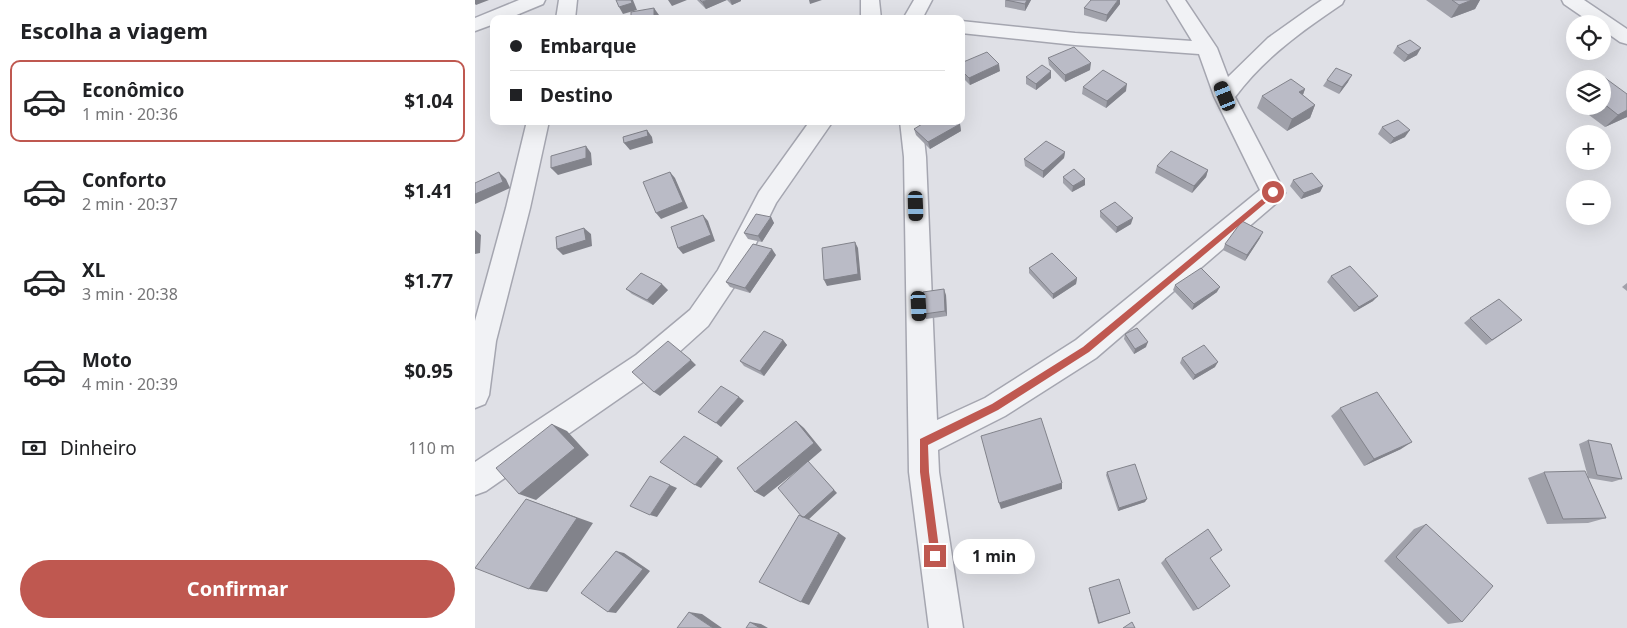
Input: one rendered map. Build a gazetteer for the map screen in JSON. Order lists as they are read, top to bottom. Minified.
{"page":{"heading":"Escolha a viagem","map_buttons":["+","−"],"banner":["Embarque","Destino"],"list":[{"name":"Econômico","note":"1 min · 20:36","value":"$1.04"},{"name":"Conforto","note":"2 min · 20:37","value":"$1.41"},{"name":"XL","note":"3 min · 20:38","value":"$1.77"},{"name":"Moto","note":"4 min · 20:39","value":"$0.95"}],"pay":["Dinheiro","110 m"],"bubble":"1 min","buttons":"Confirmar"}}
